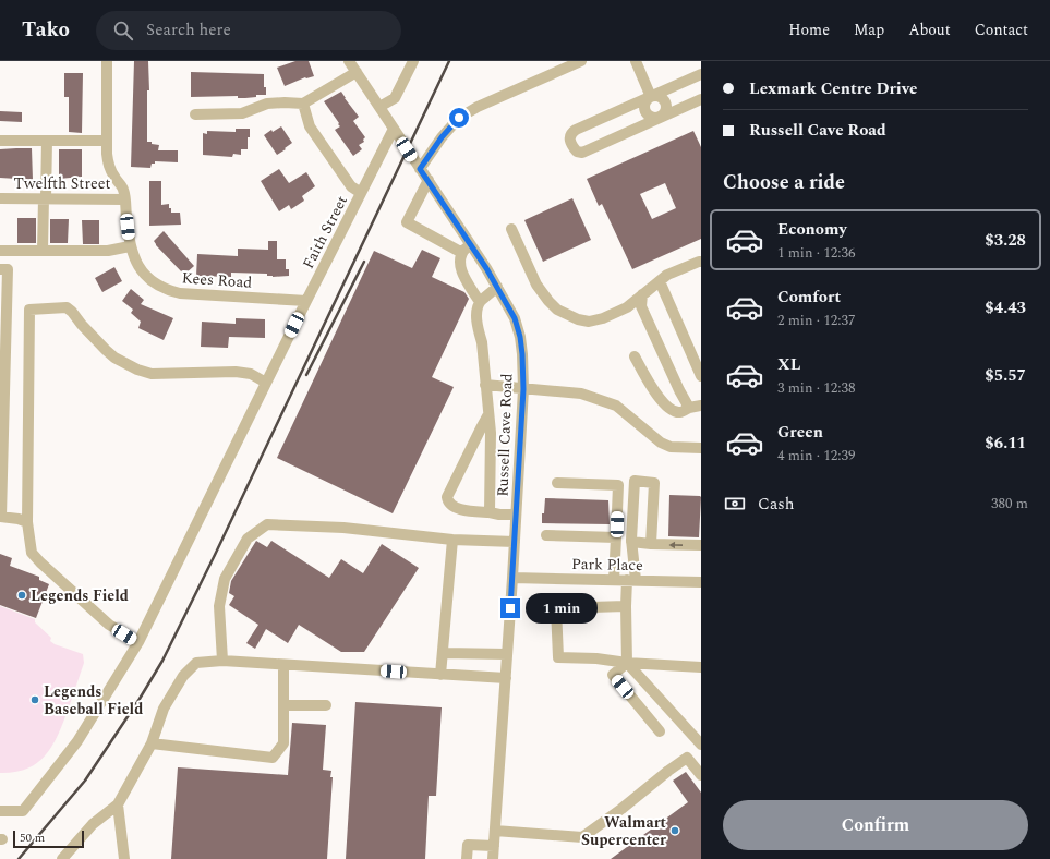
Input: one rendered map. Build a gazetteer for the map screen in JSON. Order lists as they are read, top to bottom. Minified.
{"streets":{"street":["Twelfth Street","Faith Street","Kees Road","Russell Cave Road","Park Place"]},"crossings":[["Twelfth Street","Kees Road"],["Faith Street","Kees Road"],["Faith Street","Russell Cave Road"],["Russell Cave Road","Park Place"]],"places":["Legends Field","Legends Baseball Field","Walmart Supercenter"],"scale_bar":"50 m","page":{"header":"Tako","search":"Search here","nav":["Home","Map","About","Contact"],"banner":["Lexmark Centre Drive","Russell Cave Road"],"heading":"Choose a ride","list":[{"name":"Economy","note":"1 min · 12:36","value":"$3.28"},{"name":"Comfort","note":"2 min · 12:37","value":"$4.43"},{"name":"XL","note":"3 min · 12:38","value":"$5.57"},{"name":"Green","note":"4 min · 12:39","value":"$6.11"}],"pay":["Cash","380 m"],"bubble":"1 min","buttons":"Confirm","scale":"50 m"}}
